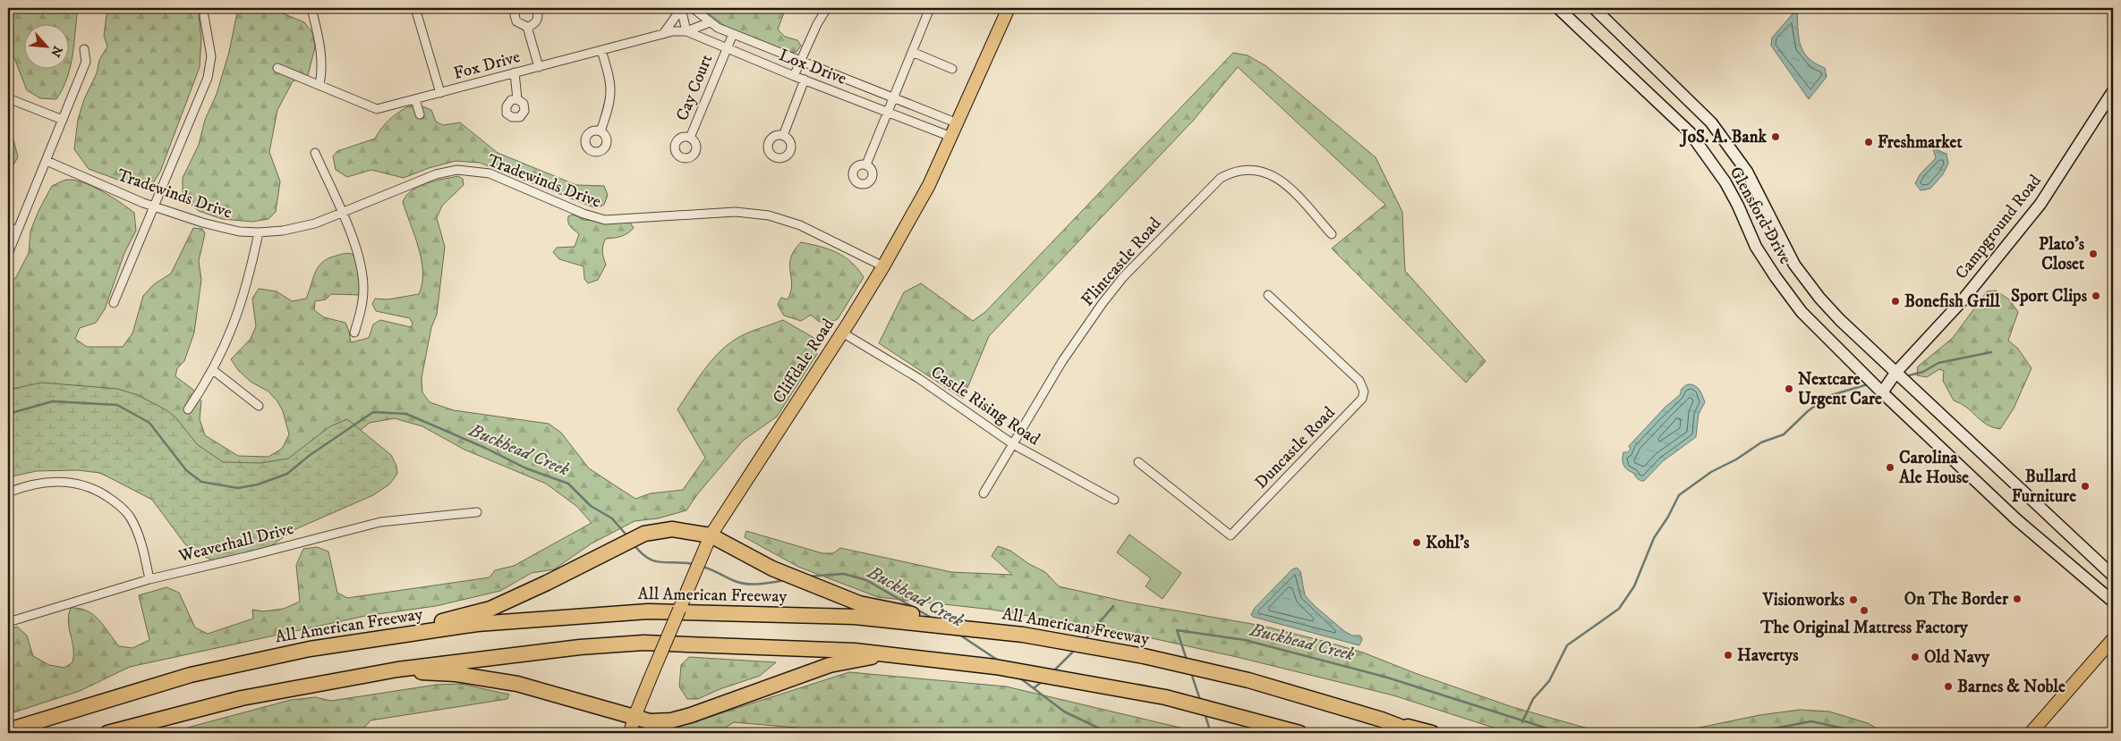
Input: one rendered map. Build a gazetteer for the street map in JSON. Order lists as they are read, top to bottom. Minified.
{"streets":{"highway":["All American Freeway"],"main road":["Glensford Drive","Campground Road","Cliffdale Road"],"street":["Fox Drive","Lox Drive","Cay Court","Tradewinds Drive","Flintcastle Road","Castle Rising Road","Duncastle Road","Weaverhall Drive"]},"crossings":[["Fox Drive","Lox Drive"],["Lox Drive","Cay Court"],["Lox Drive","Cliffdale Road"],["Tradewinds Drive","Cliffdale Road"],["Glensford Drive","Campground Road"],["Flintcastle Road","Castle Rising Road"],["Cliffdale Road","Castle Rising Road"]],"water":["Buckhead Creek"],"places":["JoS. A. Bank","Freshmarket","Plato's Closet","Sport Clips","Bonefish Grill","Nextcare Urgent Care","Carolina Ale House","Bullard Furniture","Kohl's","On The Border","Visionworks","The Original Mattress Factory","Havertys","Old Navy","Barnes & Noble"],"north":"bottom right"}
